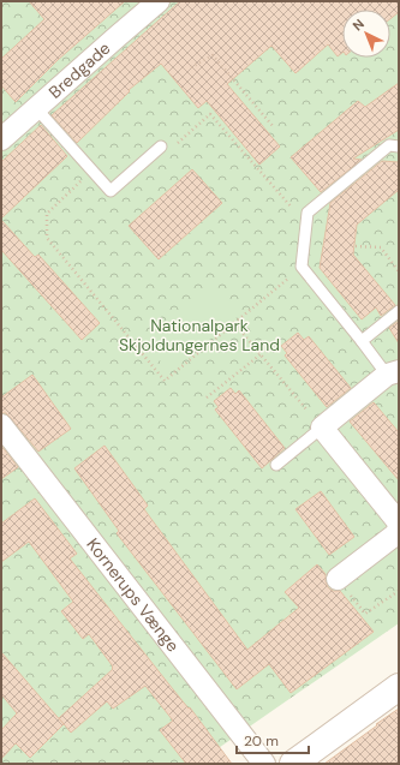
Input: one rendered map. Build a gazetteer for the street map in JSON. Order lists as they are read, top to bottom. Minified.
{"streets":{"street":["Bredgade","Kornerups Vænge"]},"parks":["Nationalpark Skjoldungernes Land"],"scale_bar":"20 m","north":"top left"}
